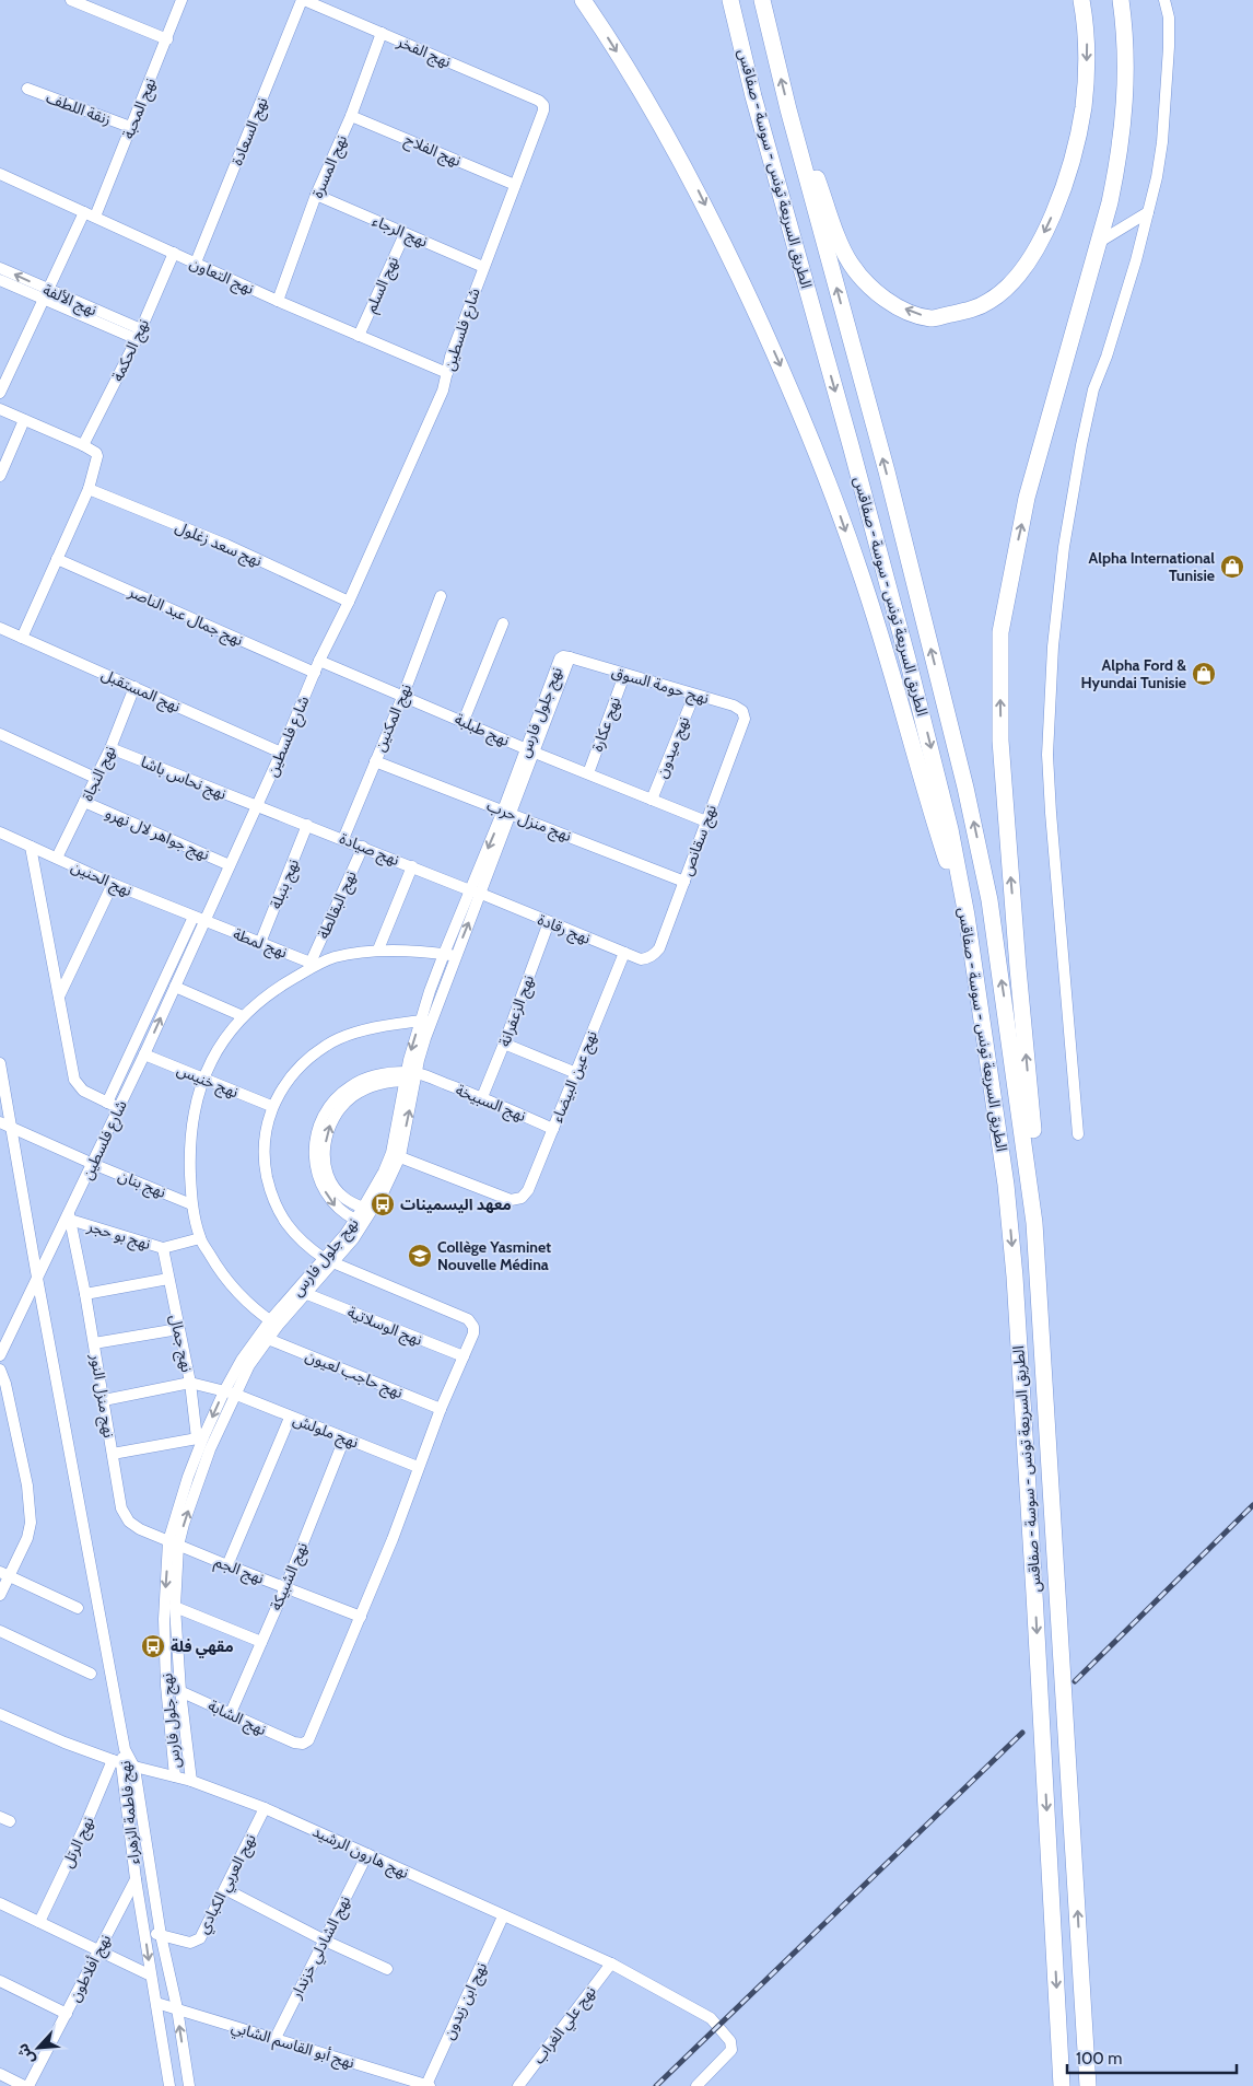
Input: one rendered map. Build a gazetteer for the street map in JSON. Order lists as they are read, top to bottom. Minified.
{"streets":{"highway":["الطريق السريعة تونس - سوسة - صفاقس"],"street":["نهج الفخر","زنقة اللطف","نهج المحبة","نهج السعادة","نهج الفلاح","نهج المسرة","نهج الرجاء","نهج التعاون","نهج السلم","نهج الألفة","شارع فلسطين","نهج الحكمة","نهج سعد زغلول","نهج جمال عبد الناصر","نهج حومة السوق","نهج المستقبل","نهج جلول فارس","نهج المكنين","نهج عكارة","نهج طبلبة","نهج ميدون","نهج النجاة","نهج نحاس باشا","نهج منزل حرب","نهج جواهر لال نهرو","نهج سقانص","نهج صيادة","نهج الحنين","نهج بنبلة","نهج البقالطة","نهج رقادة","نهج لمطة","نهج الزعفرانة","نهج عين البيضاء","نهج خنيس","نهج السبيخة","نهج بنان","نهج بو حجر","نهج الوسلاتية","نهج جمال","نهج حاجب لعيون","نهج منزل النور","نهج ملولش","نهج الجم","نهج الشبيكة","نهج الشابة","نهج فاطمة الزهراء","نهج الرتل","نهج هارون الرشيد","نهج العربي الكبادي","نهج الشادلي خزندار","نهج أفلاطون","نهج ابن زيدون","نهج علي الغراب","نهج أبو القاسم الشابي"]},"crossings":[["نهج الفخر","نهج السعادة"],["نهج الفخر","نهج المسرة"],["نهج الفخر","شارع فلسطين"],["زنقة اللطف","نهج المحبة"],["نهج المحبة","نهج التعاون"],["نهج السعادة","نهج التعاون"],["نهج الفلاح","نهج المسرة"],["نهج الفلاح","شارع فلسطين"],["نهج المسرة","نهج الرجاء"],["نهج المسرة","نهج التعاون"],["نهج الرجاء","نهج السلم"],["نهج الرجاء","شارع فلسطين"],["نهج التعاون","نهج السلم"],["نهج التعاون","شارع فلسطين"],["نهج التعاون","نهج الحكمة"],["نهج الألفة","نهج الحكمة"],["شارع فلسطين","نهج سعد زغلول"],["شارع فلسطين","نهج جمال عبد الناصر"],["شارع فلسطين","نهج المستقبل"],["شارع فلسطين","نهج طبلبة"],["شارع فلسطين","نهج نحاس باشا"],["شارع فلسطين","نهج جواهر لال نهرو"],["شارع فلسطين","نهج صيادة"],["شارع فلسطين","نهج الحنين"],["شارع فلسطين","نهج لمطة"],["شارع فلسطين","نهج خنيس"],["شارع فلسطين","نهج بنان"],["شارع فلسطين","نهج بو حجر"],["شارع فلسطين","نهج منزل النور"],["نهج حومة السوق","نهج جلول فارس"],["نهج حومة السوق","نهج عكارة"],["نهج حومة السوق","نهج ميدون"],["نهج حومة السوق","نهج سقانص"],["نهج المستقبل","نهج النجاة"],["نهج جلول فارس","نهج طبلبة"],["نهج جلول فارس","نهج منزل حرب"],["نهج جلول فارس","نهج صيادة"],["نهج جلول فارس","نهج رقادة"],["نهج جلول فارس","نهج عين البيضاء"],["نهج جلول فارس","نهج السبيخة"],["نهج جلول فارس","نهج الوسلاتية"],["نهج جلول فارس","نهج جمال"],["نهج جلول فارس","نهج حاجب لعيون"],["نهج جلول فارس","نهج منزل النور"],["نهج جلول فارس","نهج ملولش"],["نهج جلول فارس","نهج الجم"],["نهج جلول فارس","نهج الشابة"],["نهج جلول فارس","نهج هارون الرشيد"],["نهج المكنين","نهج طبلبة"],["نهج المكنين","نهج منزل حرب"],["نهج المكنين","نهج صيادة"],["نهج عكارة","نهج طبلبة"],["نهج طبلبة","نهج ميدون"],["نهج طبلبة","نهج سقانص"],["نهج النجاة","نهج نحاس باشا"],["نهج النجاة","نهج جواهر لال نهرو"],["نهج النجاة","نهج الحنين"],["نهج نحاس باشا","نهج صيادة"],["نهج منزل حرب","نهج سقانص"],["نهج سقانص","نهج رقادة"],["نهج صيادة","نهج بنبلة"],["نهج صيادة","نهج البقالطة"],["نهج صيادة","نهج رقادة"],["نهج الحنين","نهج لمطة"],["نهج بنبلة","نهج لمطة"],["نهج البقالطة","نهج لمطة"],["نهج رقادة","نهج الزعفرانة"],["نهج رقادة","نهج عين البيضاء"],["نهج الزعفرانة","نهج السبيخة"],["نهج عين البيضاء","نهج السبيخة"],["نهج بو حجر","نهج جمال"],["نهج بو حجر","نهج منزل النور"],["نهج جمال","نهج ملولش"],["نهج منزل النور","نهج الجم"],["نهج ملولش","نهج الشبيكة"],["نهج الجم","نهج الشبيكة"],["نهج الجم","نهج الشابة"],["نهج الشبيكة","نهج الشابة"],["نهج فاطمة الزهراء","نهج الرتل"],["نهج فاطمة الزهراء","نهج هارون الرشيد"],["نهج فاطمة الزهراء","نهج العربي الكبادي"],["نهج فاطمة الزهراء","نهج أفلاطون"],["نهج فاطمة الزهراء","نهج أبو القاسم الشابي"],["نهج الرتل","نهج هارون الرشيد"],["نهج هارون الرشيد","نهج العربي الكبادي"],["نهج هارون الرشيد","نهج الشادلي خزندار"],["نهج هارون الرشيد","نهج ابن زيدون"],["نهج هارون الرشيد","نهج علي الغراب"],["نهج الشادلي خزندار","نهج أبو القاسم الشابي"],["نهج ابن زيدون","نهج أبو القاسم الشابي"]],"places":{"shop":["Alpha International Tunisie","Alpha Ford & Hyundai Tunisie"],"bus stop":["معهد اليسمينات","مقهي فلة"],"school or university":["Collège Yasminet Nouvelle Médina"]},"scale_bar":"100 m","north":"bottom left"}
